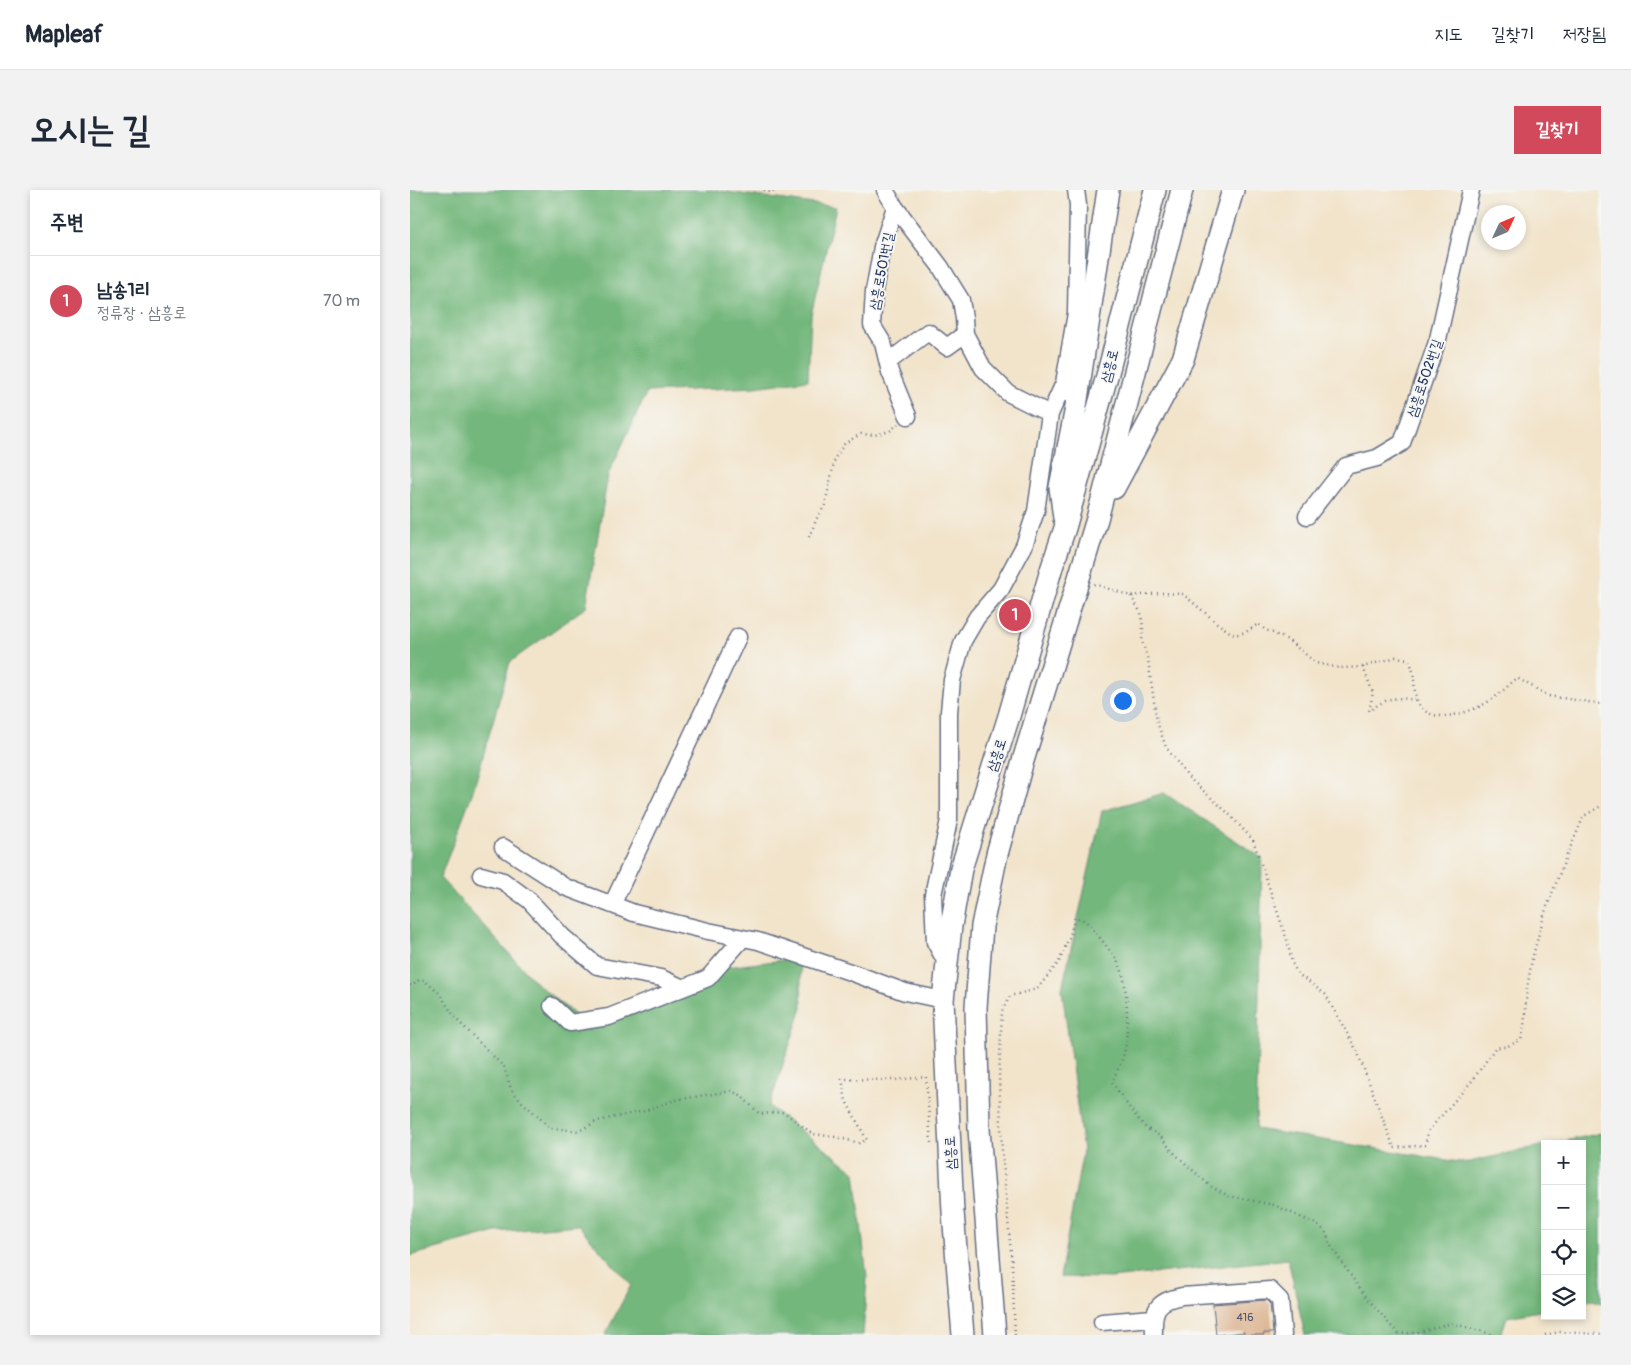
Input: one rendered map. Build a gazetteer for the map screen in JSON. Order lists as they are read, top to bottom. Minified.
{"streets":{"main road":["삼흥로"],"street":["삼흥로501번길","삼흥로502번길"]},"house_numbers":["416"],"north":"top right","page":{"header":"Mapleaf","nav":["지도","길찾기","저장됨"],"buttons":"길찾기","title":"오시는 길","heading":"주변","list":[{"mark":"1","name":"남송1리","note":"정류장 · 삼흥로","value":"70 m"}],"pins":"1","map_buttons":["+","−"]}}
